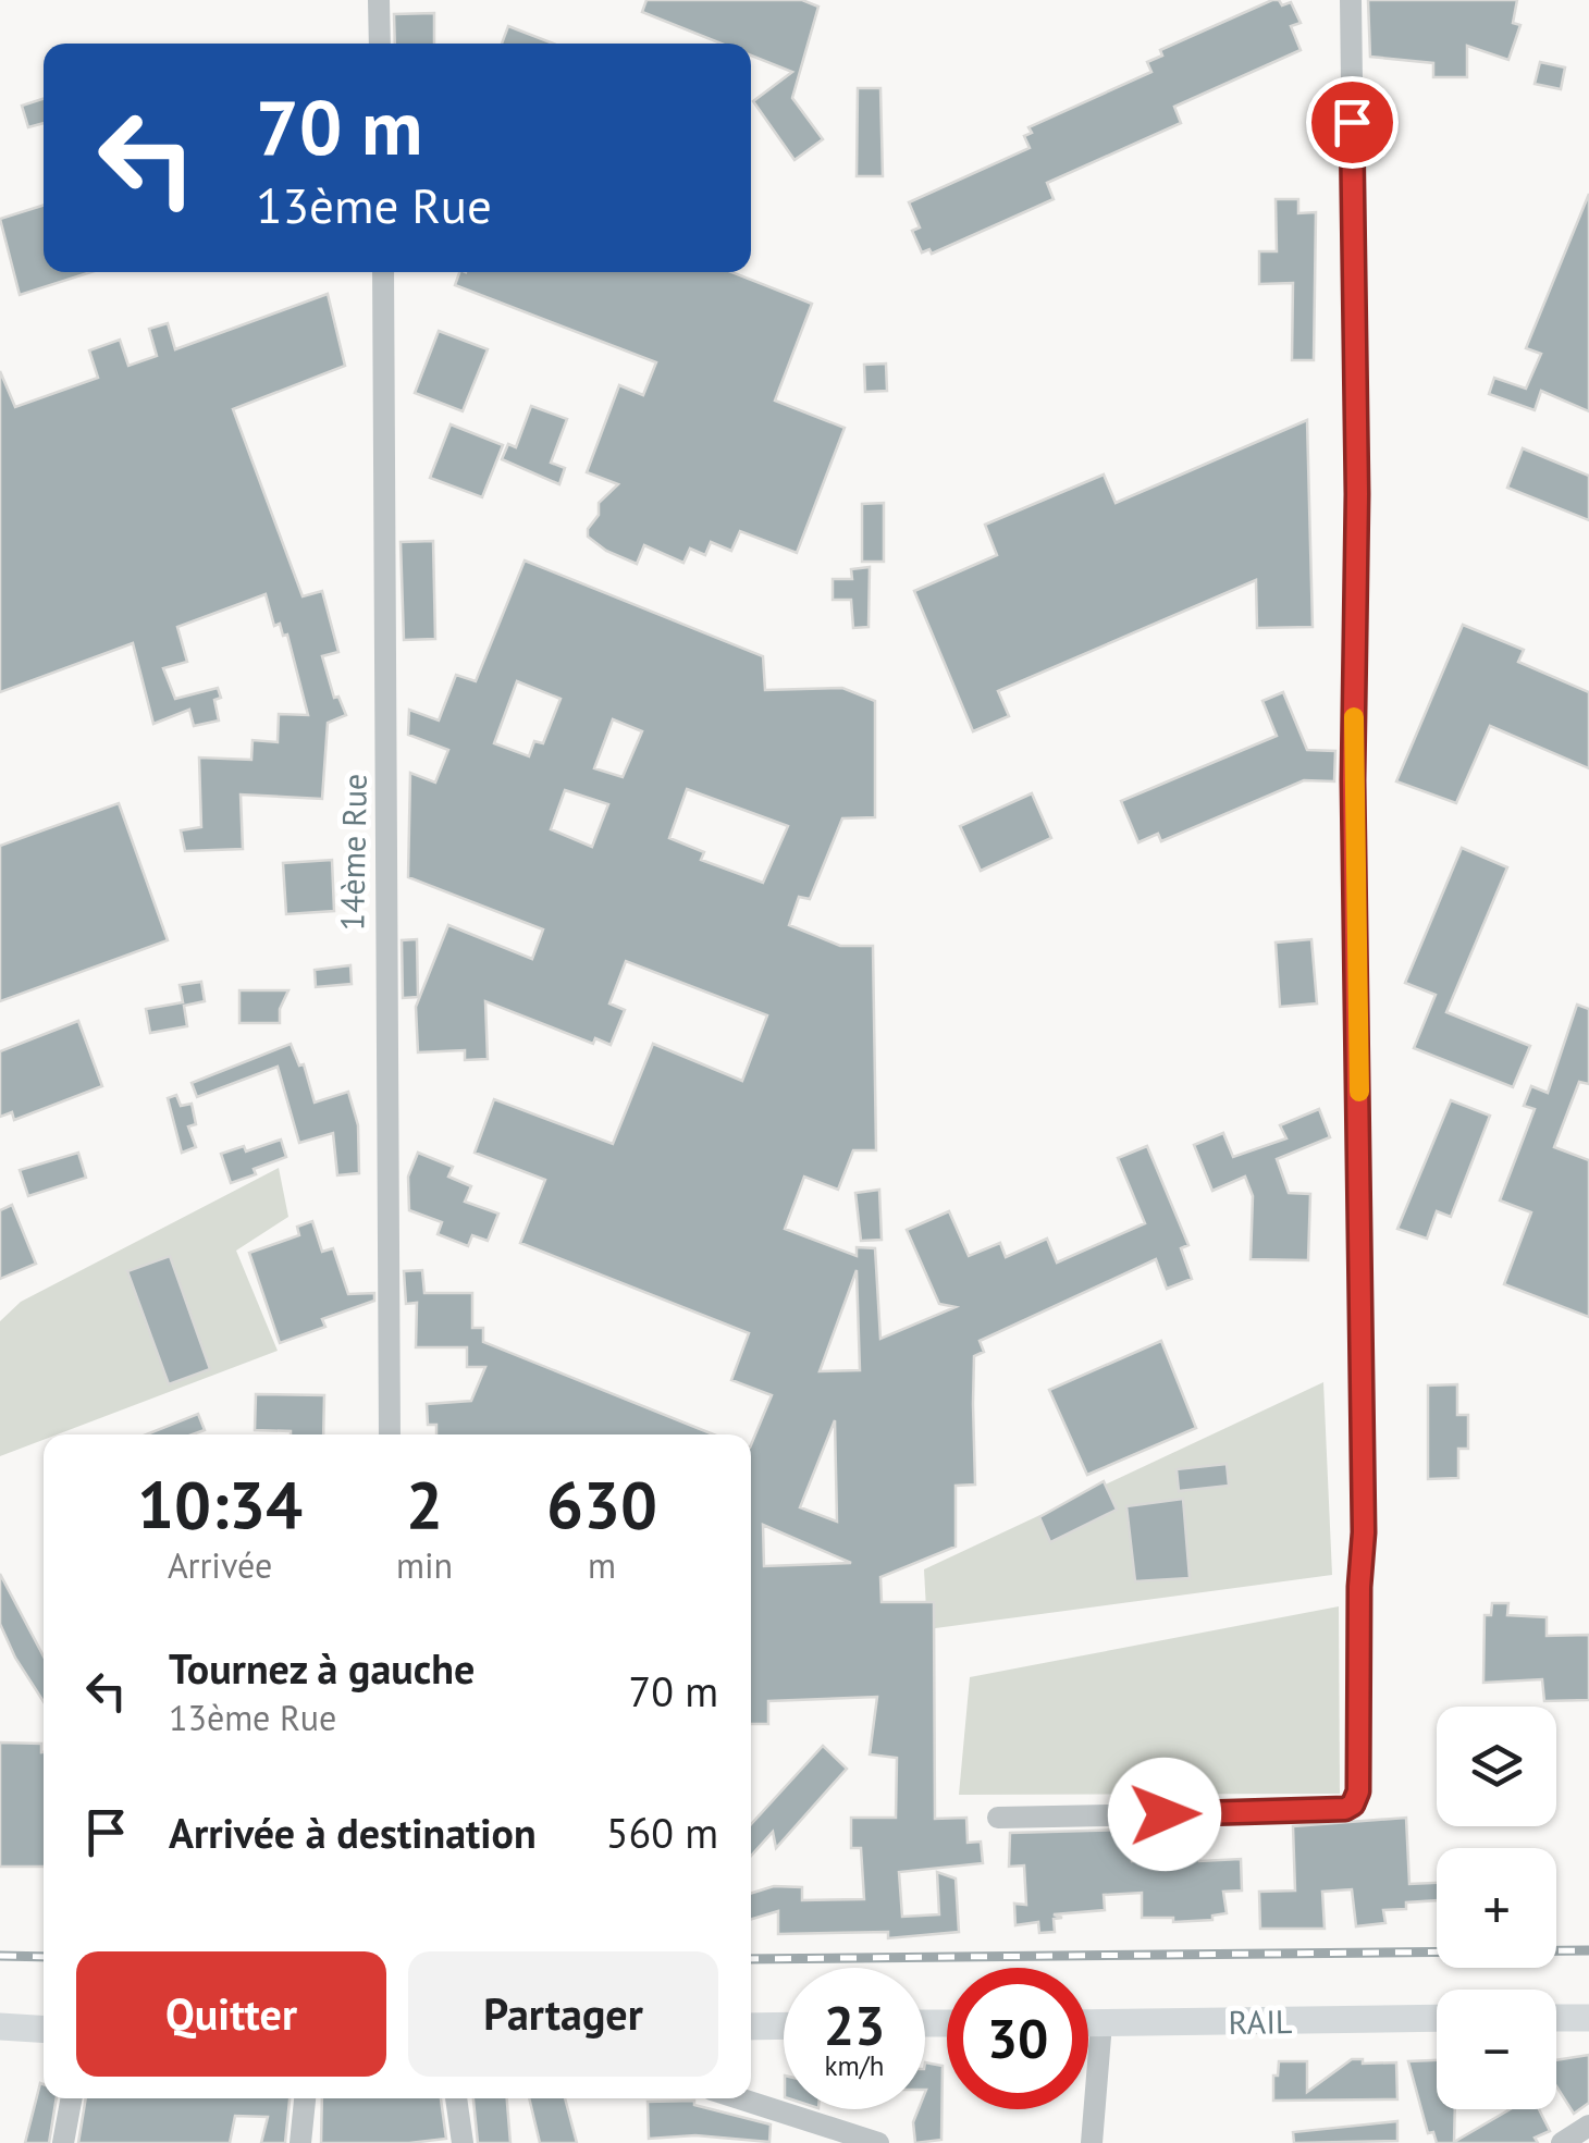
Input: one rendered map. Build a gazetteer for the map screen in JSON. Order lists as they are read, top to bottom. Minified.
{"streets":{"main road":["RAIL"],"street":["14ème Rue"]},"page":{"turn":["70 m","13ème Rue"],"eta":["10:34","Arrivée","2","min","630","m"],"list":[{"name":"Tournez à gauche","note":"13ème Rue","value":"70 m"},{"name":"Arrivée à destination","value":"560 m"}],"map_buttons":["+","−"],"buttons":["Quitter","Partager"],"speed":"23 km/h","limit":"30"}}
